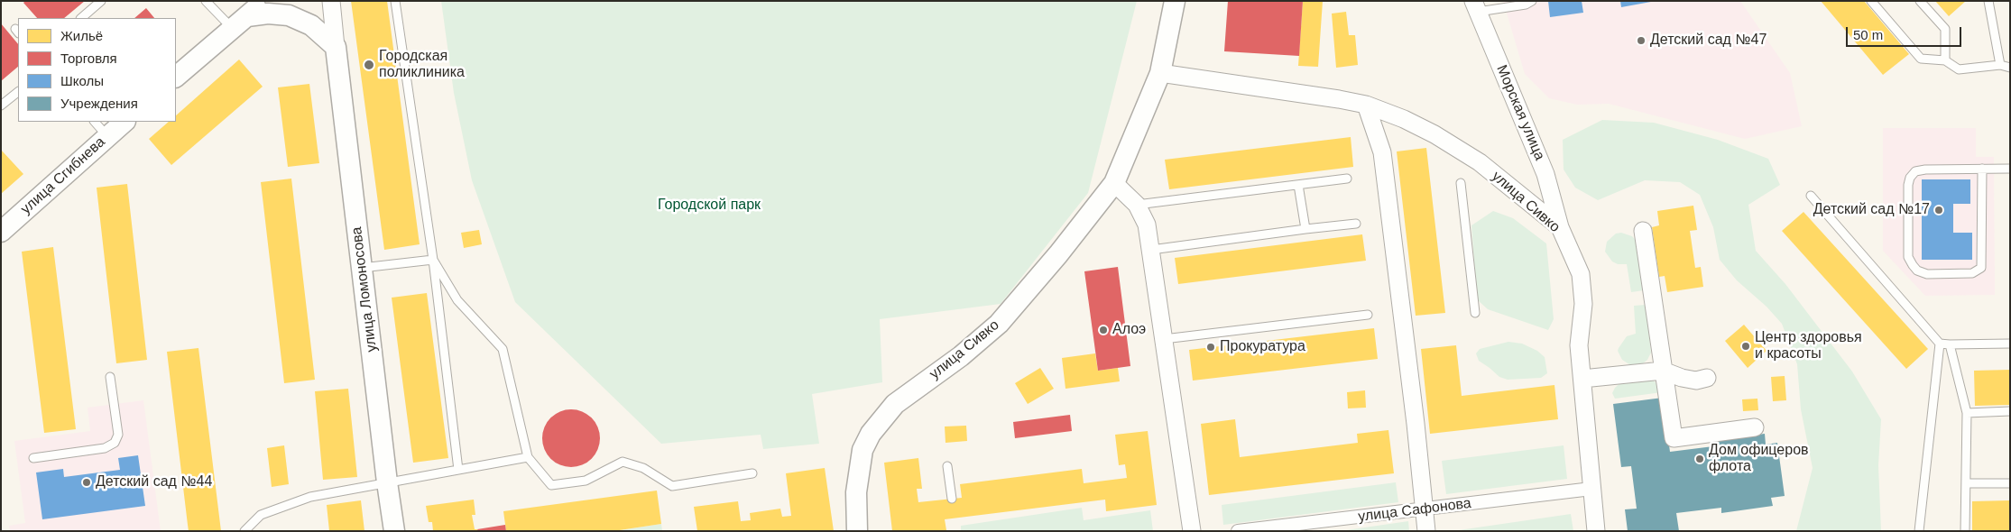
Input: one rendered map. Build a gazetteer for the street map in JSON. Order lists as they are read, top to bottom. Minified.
{"streets":{"street":["Морская улица","улица Сгибнева","улица Сивко","улица Ломоносова","улица Сафонова"]},"crossings":[["Морская улица","улица Сивко"],["улица Сивко","улица Сафонова"]],"parks":["Городской парк"],"places":["Детский сад №47","Городская поликлиника","Детский сад №17","Алоэ","Центр здоровья и красоты","Прокуратура","Дом офицеров флота","Детский сад №44"],"legend":["Жильё","Торговля","Школы","Учреждения"],"scale_bar":"50 m"}
